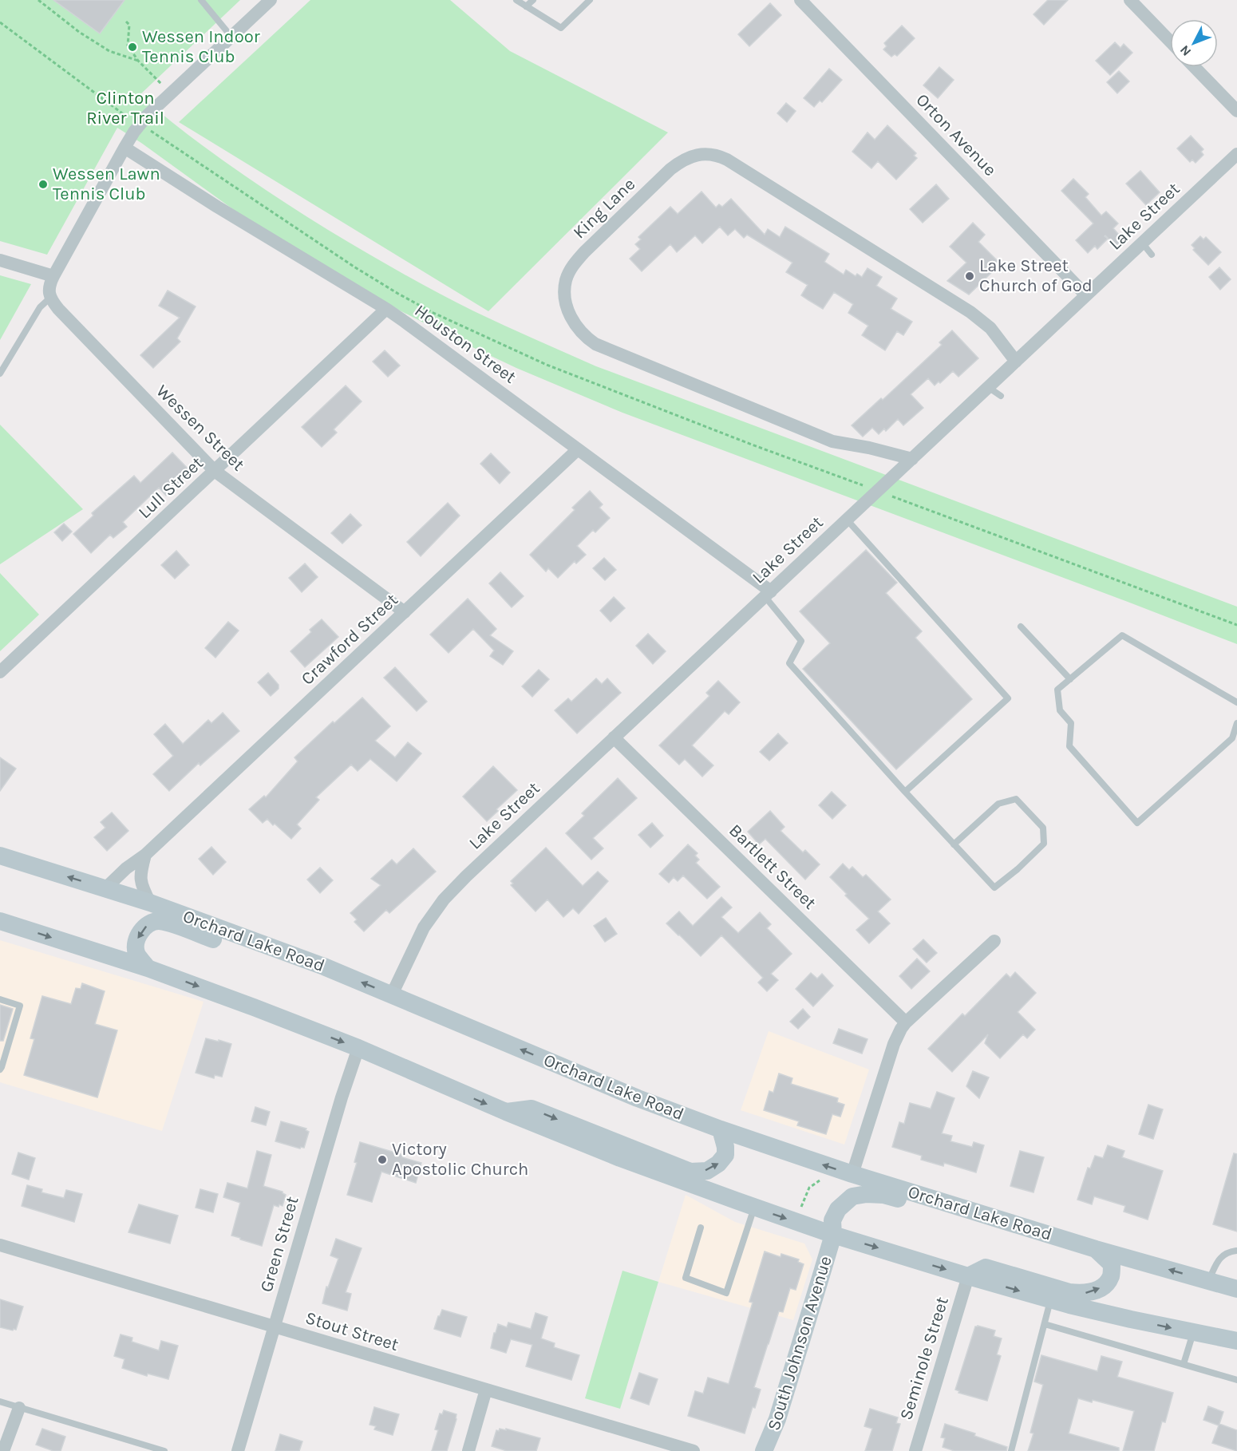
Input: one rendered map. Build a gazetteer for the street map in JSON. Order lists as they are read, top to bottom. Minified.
{"streets":{"main road":["Orchard Lake Road","South Johnson Avenue"],"street":["Orton Avenue","King Lane","Lake Street","Houston Street","Wessen Street","Lull Street","Crawford Street","Bartlett Street","Green Street","Stout Street","Seminole Street"]},"crossings":[["Orton Avenue","Lake Street"],["King Lane","Lake Street"],["Lake Street","Houston Street"],["Lake Street","Bartlett Street"],["Lake Street","Orchard Lake Road"],["Houston Street","Lull Street"],["Houston Street","Crawford Street"],["Wessen Street","Lull Street"],["Wessen Street","Crawford Street"],["Crawford Street","Orchard Lake Road"],["Orchard Lake Road","South Johnson Avenue"],["Green Street","Stout Street"]],"parks":["Clinton River Trail"],"places":["Wessen Indoor Tennis Club","Wessen Lawn Tennis Club","Lake Street Church of God","Victory Apostolic Church"],"north":"bottom left"}
